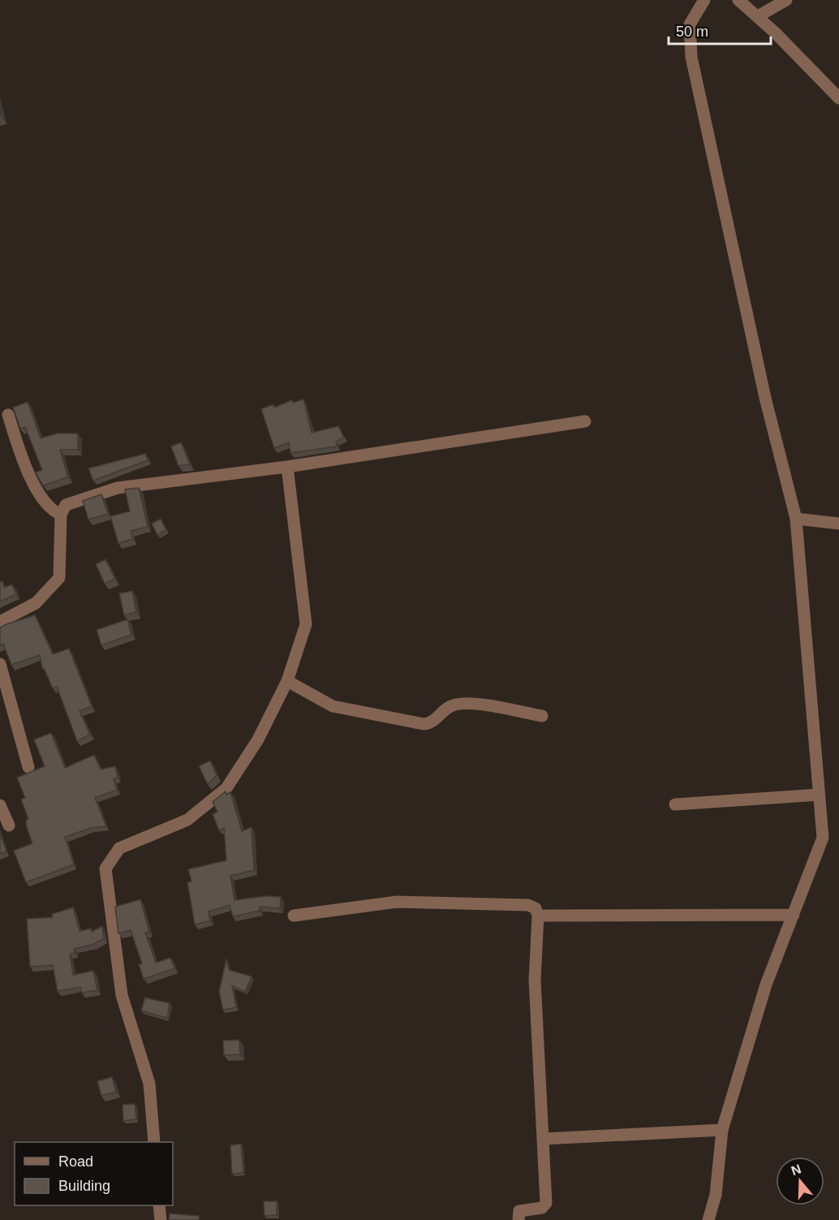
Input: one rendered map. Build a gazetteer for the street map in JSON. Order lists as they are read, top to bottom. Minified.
{"legend":["Road","Building"],"scale_bar":"50 m","north":"top"}
